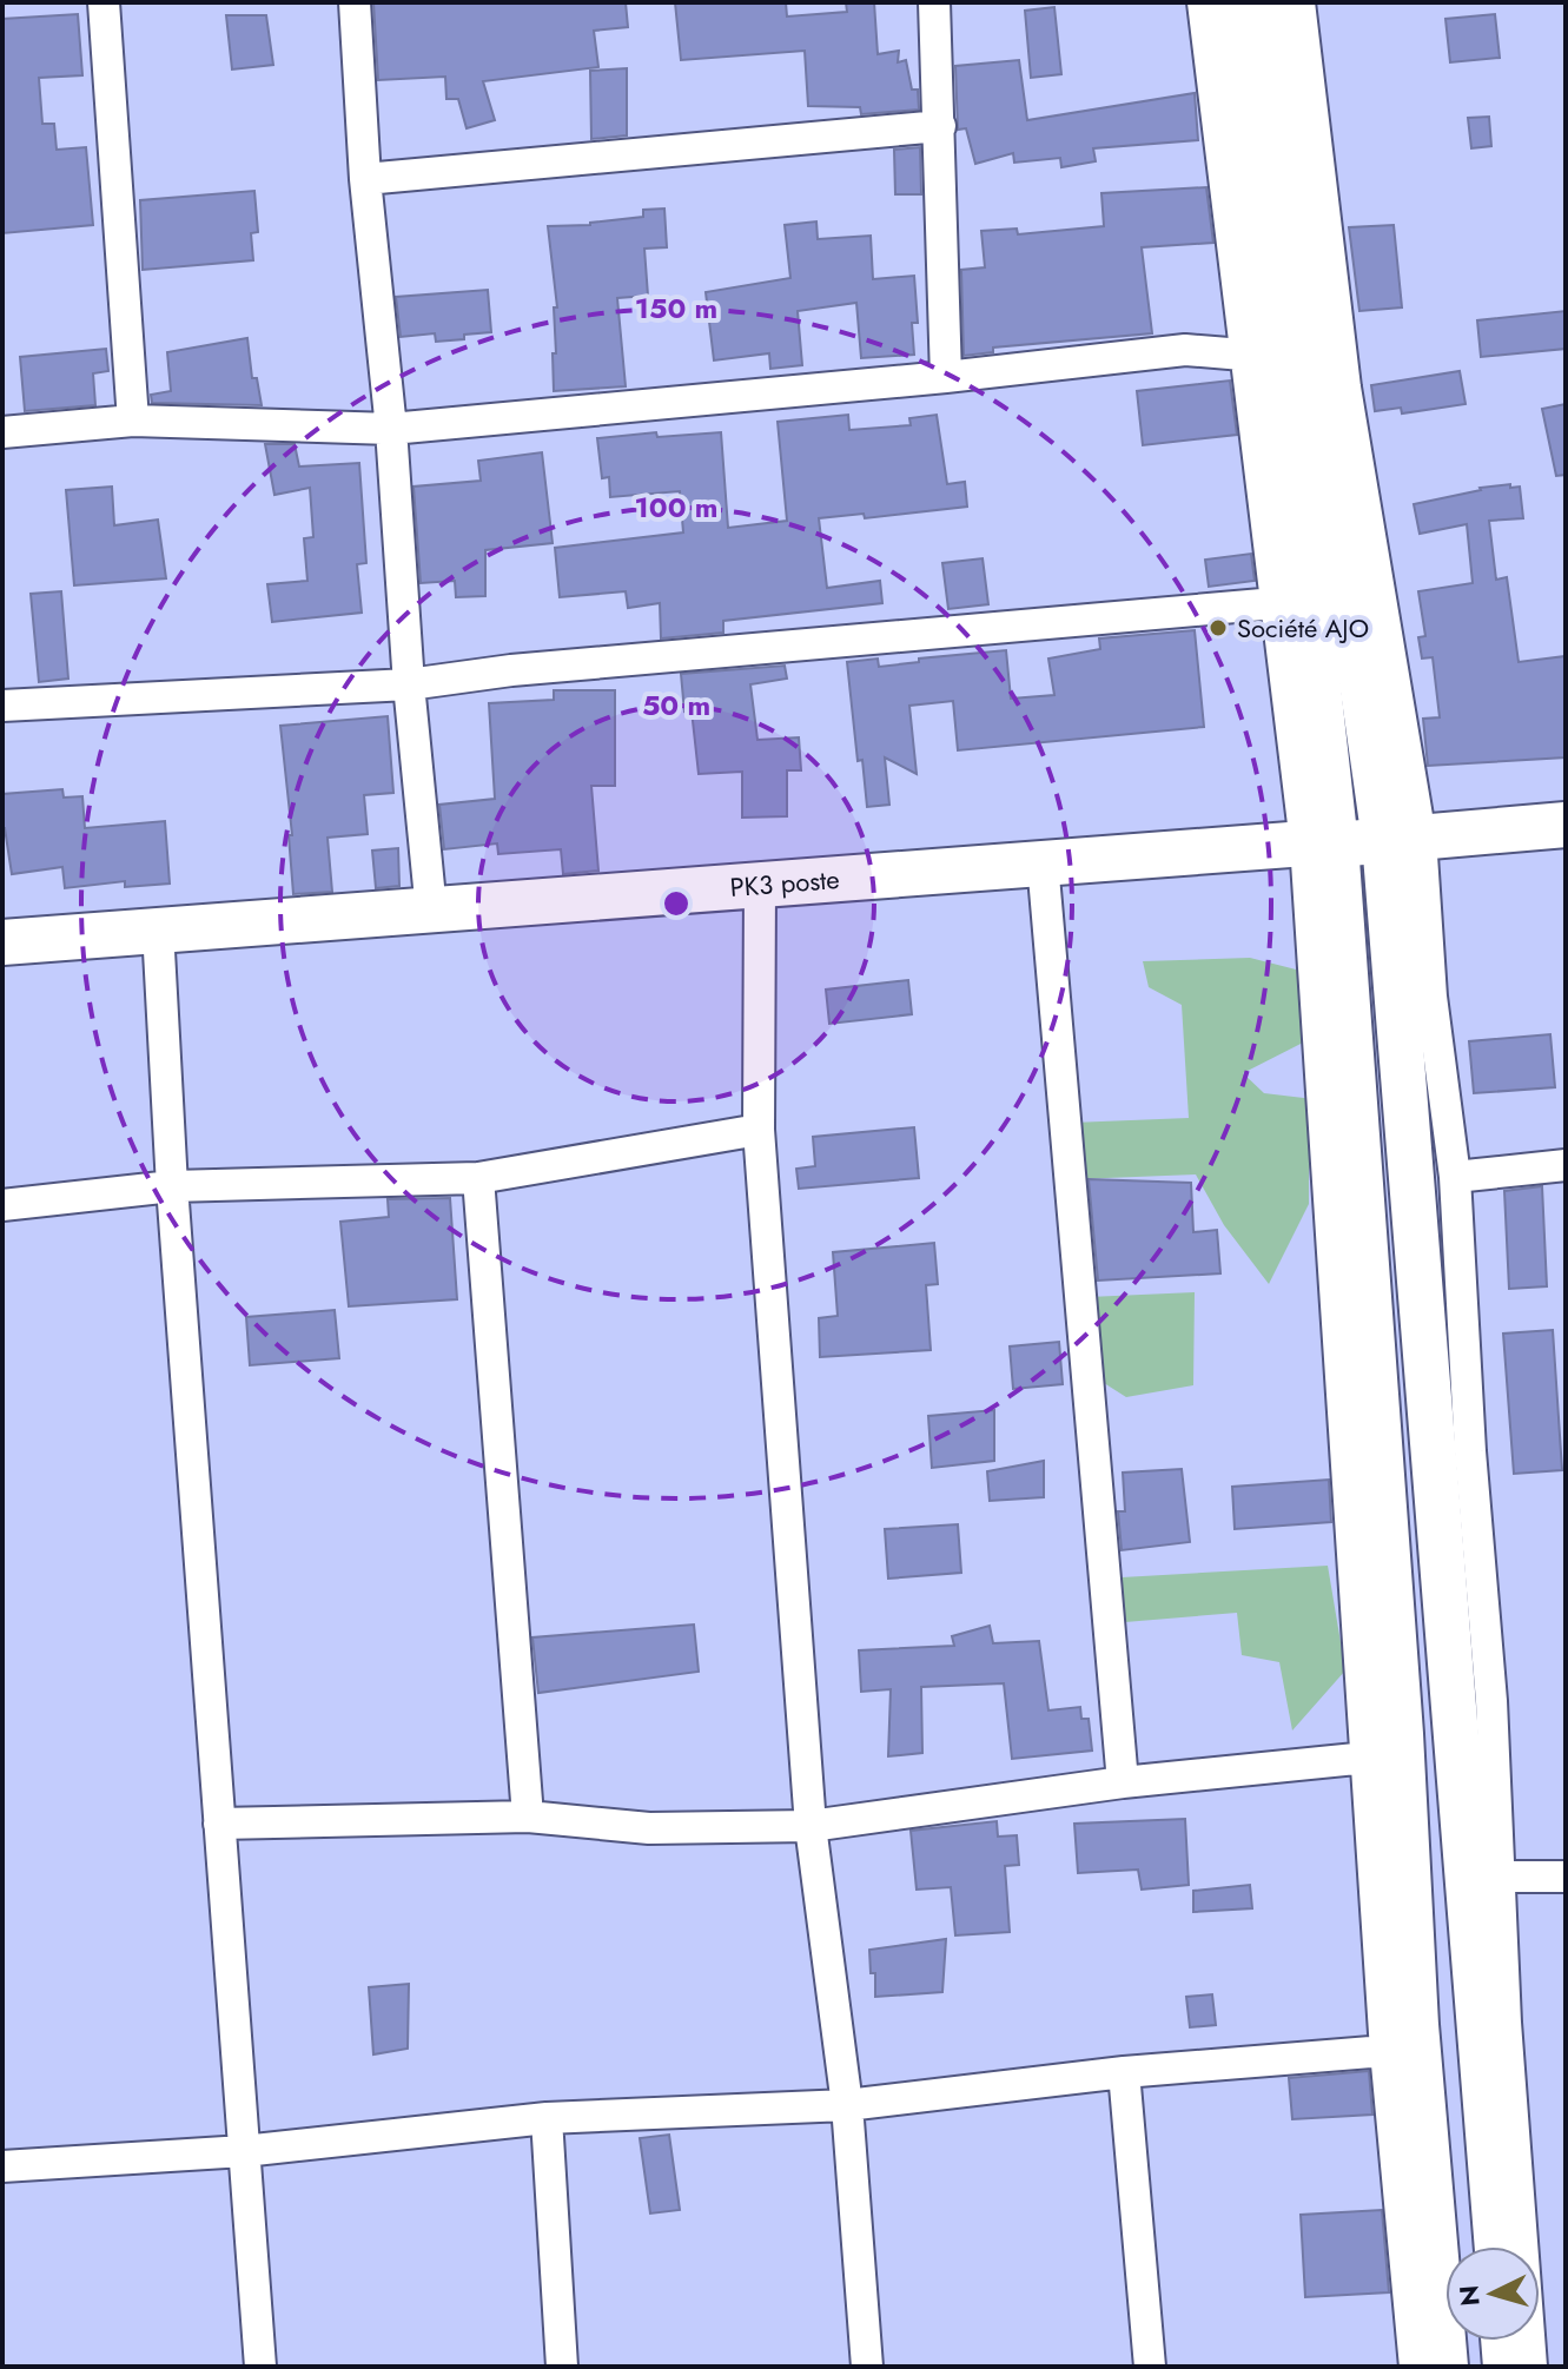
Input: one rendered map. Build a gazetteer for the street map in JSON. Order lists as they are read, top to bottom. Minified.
{"streets":{"street":["PK3 poste"]},"places":["Société AJO"],"north":"left","rings":["150 m","100 m","50 m"]}
